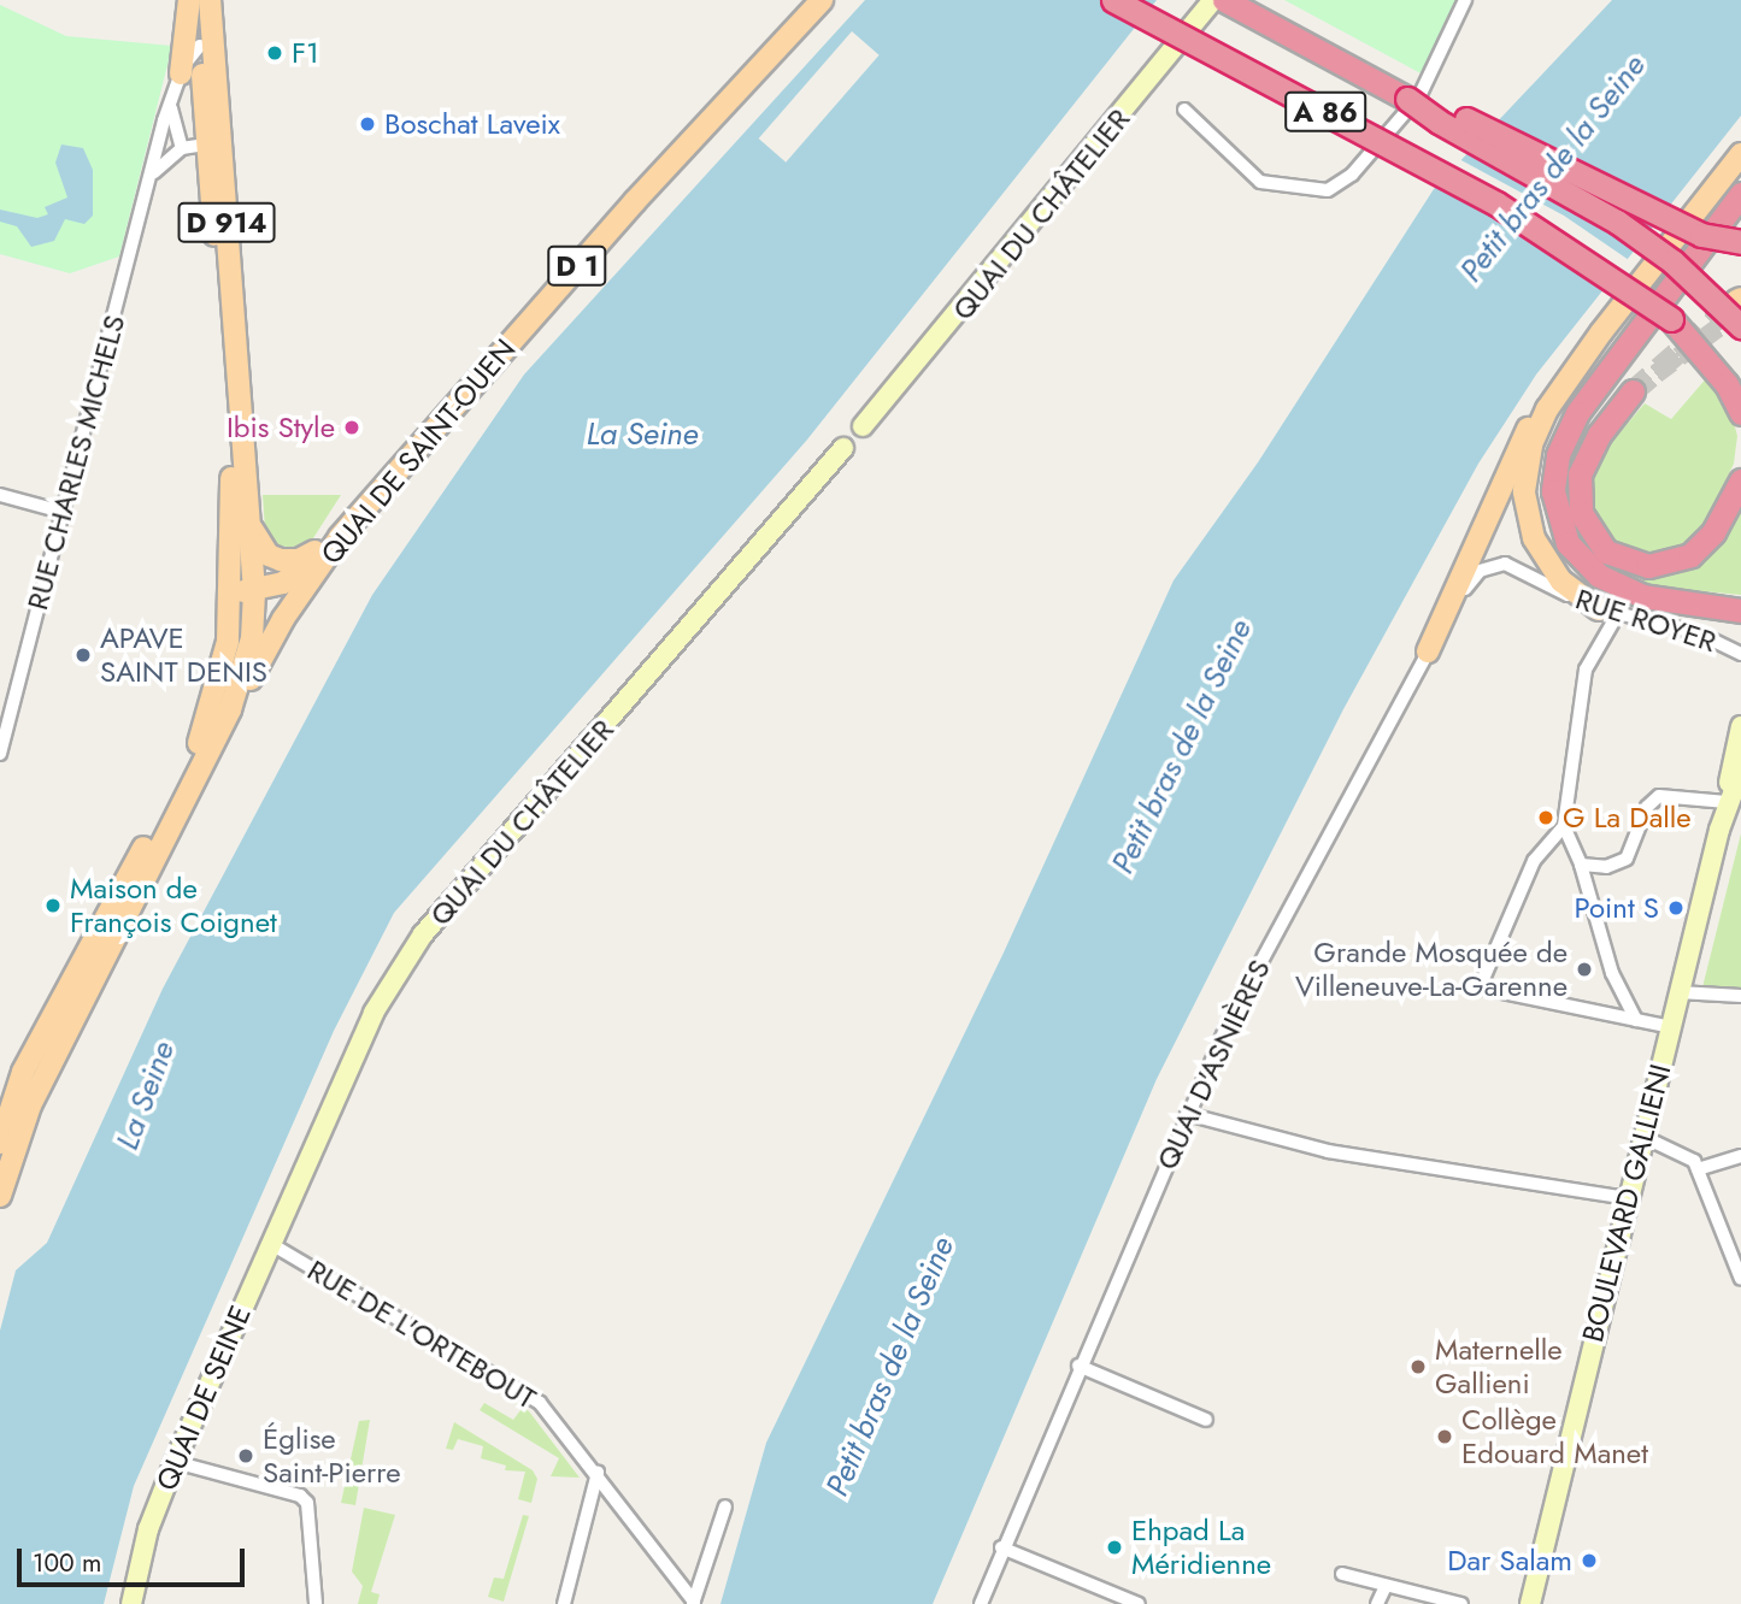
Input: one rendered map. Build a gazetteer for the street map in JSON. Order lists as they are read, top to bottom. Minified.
{"streets":{"highway":["A 86"],"main road":["D 914","D 1","QUAI DE SAINT-OUEN"],"street":["QUAI DU CHÂTELIER","RUE CHARLES MICHELS","RUE ROYER","QUAI D'ASNIÈRES","BOULEVARD GALLIENI","RUE DE L'ORTEBOUT","QUAI DE SEINE"]},"crossings":[["QUAI DU CHÂTELIER","RUE DE L'ORTEBOUT"],["QUAI DU CHÂTELIER","QUAI DE SEINE"],["D 914","D 1"],["D 914","QUAI DE SAINT-OUEN"],["D 914","RUE CHARLES MICHELS"],["D 1","QUAI DE SAINT-OUEN"],["RUE ROYER","QUAI D'ASNIÈRES"],["RUE DE L'ORTEBOUT","QUAI DE SEINE"]],"water":["Petit bras de la Seine","La Seine"],"places":["F1","Boschat Laveix","Ibis Style","APAVE SAINT DENIS","G La Dalle","Maison de François Coignet","Point S","Grande Mosquée de Villeneuve-La-Garenne","Maternelle Gallieni","Collège Edouard Manet","Église Saint-Pierre","Ehpad La Méridienne","Dar Salam"],"scale_bar":"100 m"}
